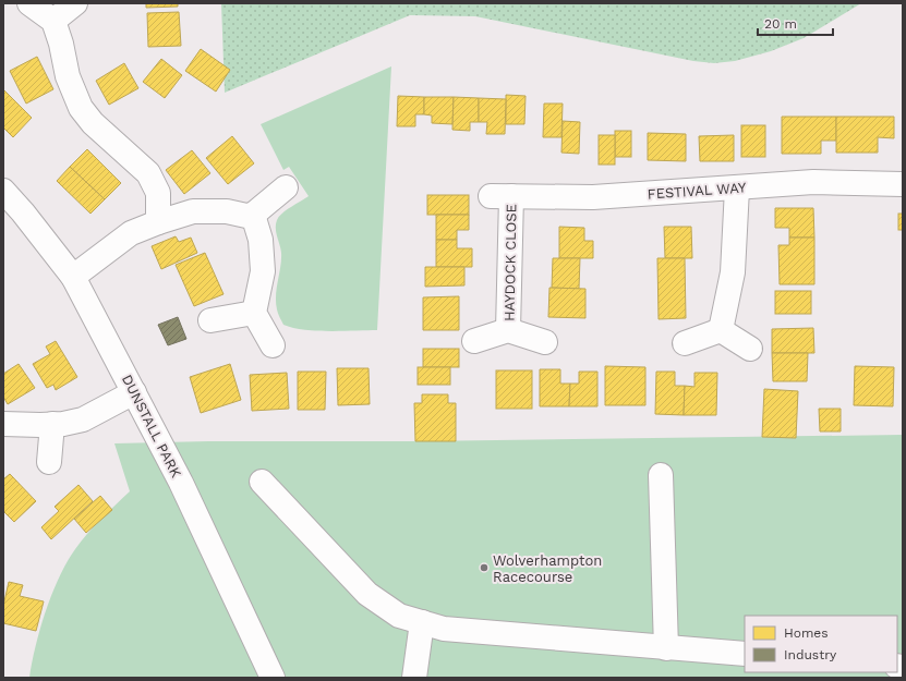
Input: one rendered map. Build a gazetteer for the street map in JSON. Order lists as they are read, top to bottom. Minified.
{"streets":{"street":["FESTIVAL WAY","HAYDOCK CLOSE","DUNSTALL PARK"]},"crossings":[["FESTIVAL WAY","HAYDOCK CLOSE"]],"places":["Wolverhampton Racecourse"],"legend":["Homes","Industry"],"scale_bar":"20 m"}
